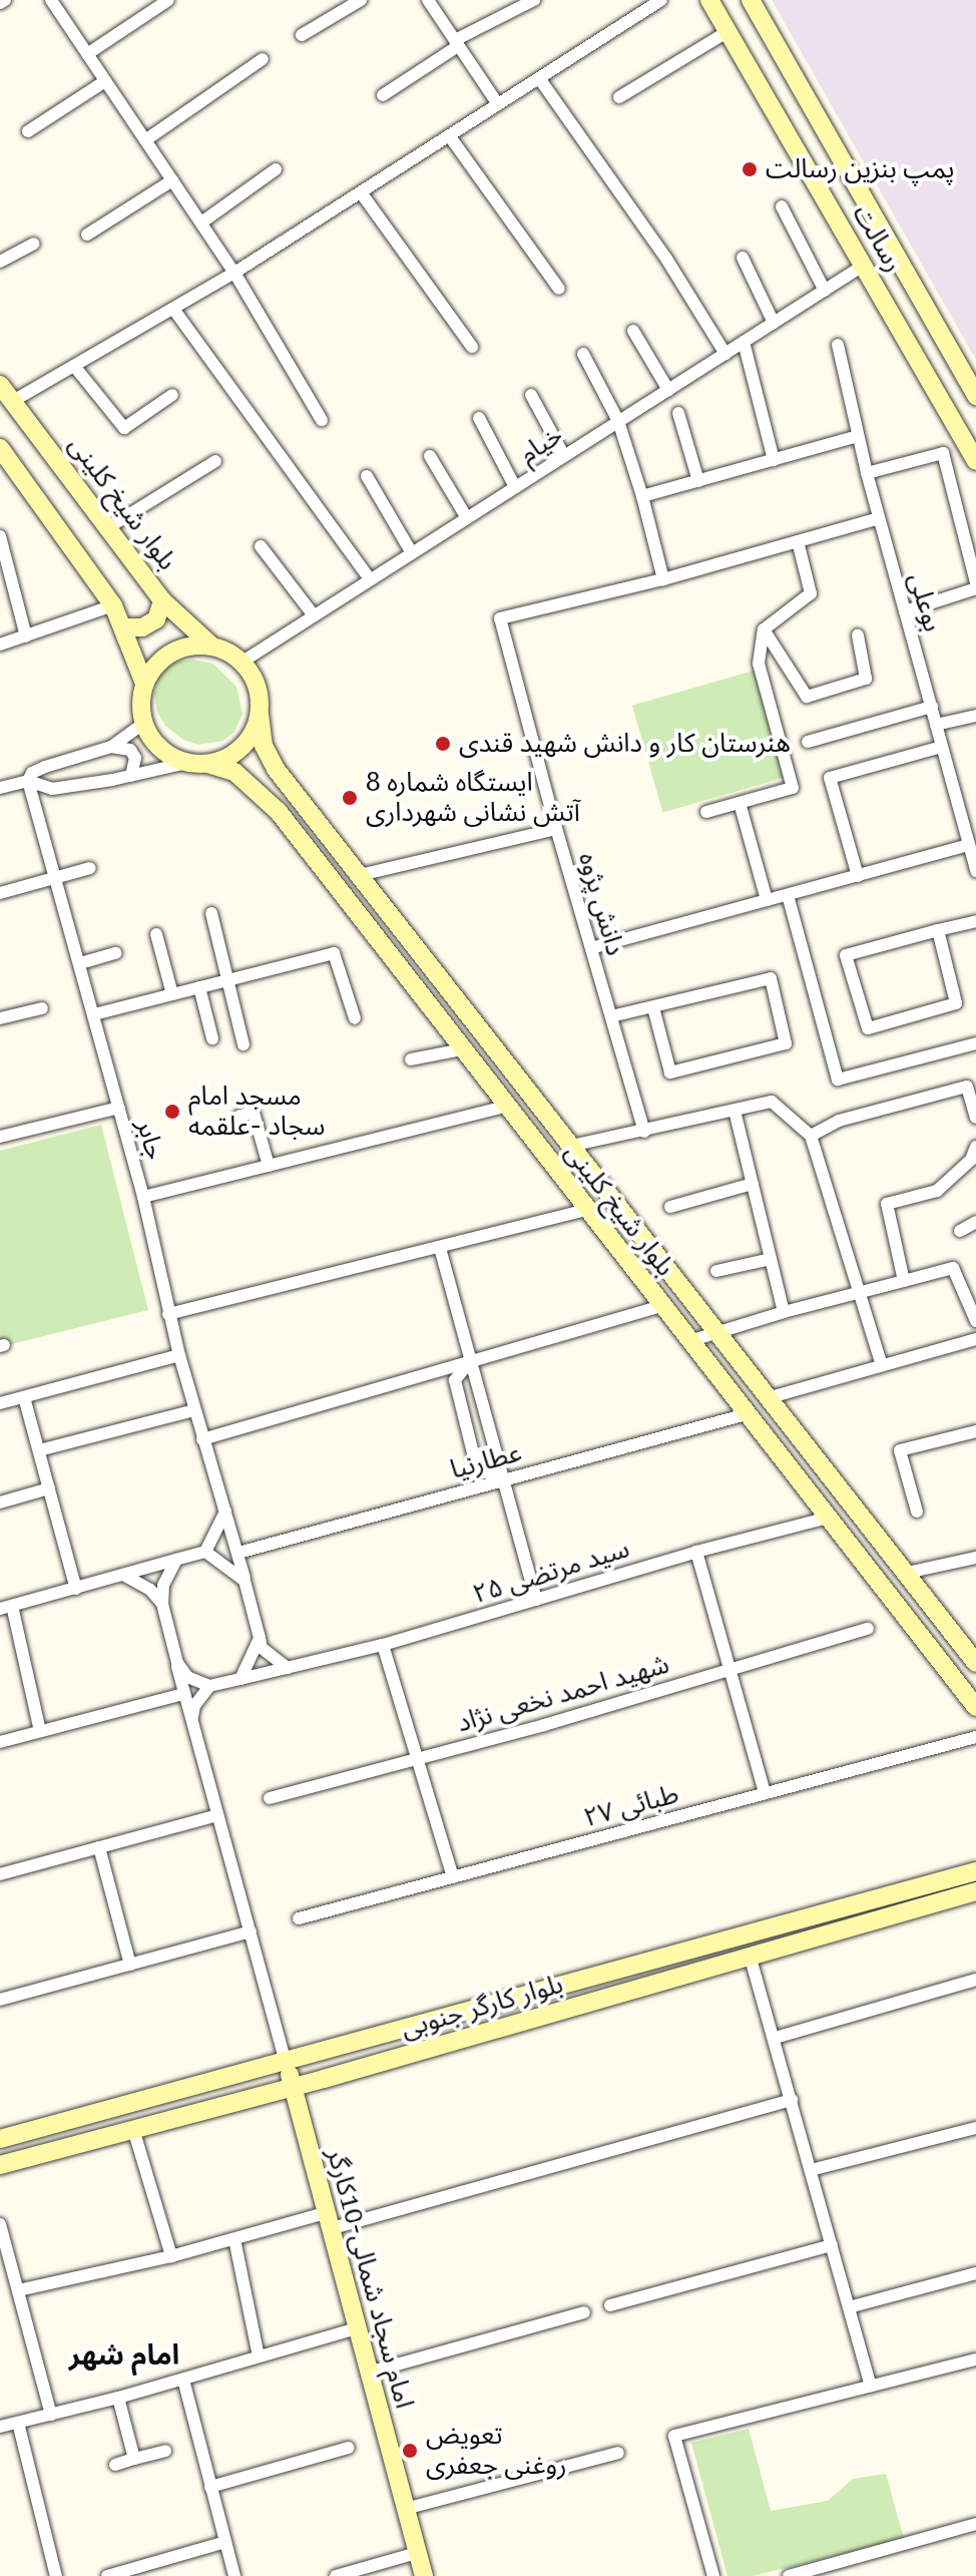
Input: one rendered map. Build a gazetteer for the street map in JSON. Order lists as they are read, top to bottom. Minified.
{"streets":{"main road":["رسالت","بلوار شیخ کلینی","بلوار کارگر جنوبی","امام سجاد شمالی-10کارگر"],"street":["خیام","بوعلی","دانش پژوه","جابر","عطارنیا","۲۵ سید مرتضی","شهید احمد نخعی نژاد","طبائی ۲۷"]},"crossings":[["رسالت","خیام"],["خیام","بلوار شیخ کلینی"],["بلوار شیخ کلینی","عطارنیا"],["بلوار شیخ کلینی","۲۵ سید مرتضی"],["جابر","عطارنیا"],["جابر","۲۵ سید مرتضی"],["بلوار کارگر جنوبی","امام سجاد شمالی-10کارگر"]],"districts":["امام شهر"],"places":["پمپ بنزین رسالت","هنرستان کار و دانش شهید قندی","ایستگاه شماره 8 آتش نشانی شهرداری","مسجد امام سجاد -علقمه","تعویض روغنی جعفری"]}
